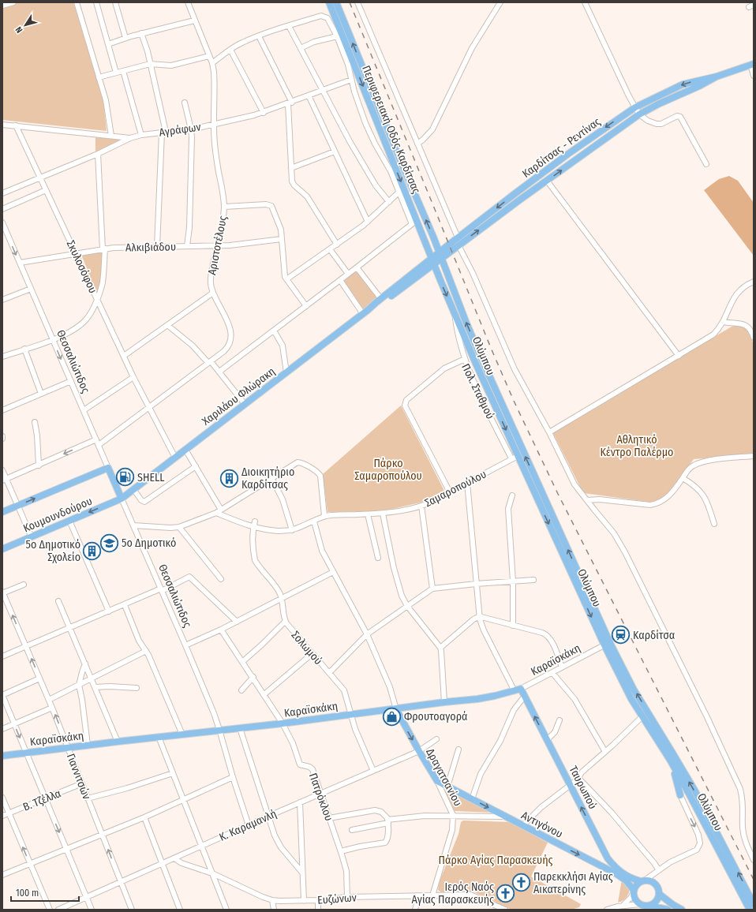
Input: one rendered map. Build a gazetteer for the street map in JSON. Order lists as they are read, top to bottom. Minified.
{"streets":{"main road":["Περιφερειακή Οδός Καρδίτσας","Καρδίτσας - Ρεντίνας","Ολύμπου","Θεσσαλιώτιδος","Χαριλάου Φλώρακη","Κουμουνδούρου","Καραϊσκάκη","Δραγατσανίου","Ταυρωπού","Αντιγόνου"],"street":["Αγράφων","Αριστοτέλους","Αλκιβιάδου","Σκυλοσόφου","Πολ. Σταθμού","Σαμαροπούλου","Σολωμού","Γιαννιτσών","Πατρόκλου","Β. Τζέλλα","Κ. Καραμανλή","Ευζώνων"]},"crossings":[["Αγράφων","Αριστοτέλους"],["Αγράφων","Σκυλοσόφου"],["Περιφερειακή Οδός Καρδίτσας","Καρδίτσας - Ρεντίνας"],["Περιφερειακή Οδός Καρδίτσας","Ολύμπου"],["Περιφερειακή Οδός Καρδίτσας","Χαριλάου Φλώρακη"],["Καρδίτσας - Ρεντίνας","Ολύμπου"],["Καρδίτσας - Ρεντίνας","Χαριλάου Φλώρακη"],["Αριστοτέλους","Αλκιβιάδου"],["Αριστοτέλους","Σκυλοσόφου"],["Αριστοτέλους","Θεσσαλιώτιδος"],["Αλκιβιάδου","Σκυλοσόφου"],["Αλκιβιάδου","Θεσσαλιώτιδος"],["Σκυλοσόφου","Χαριλάου Φλώρακη"],["Ολύμπου","Πολ. Σταθμού"],["Ολύμπου","Χαριλάου Φλώρακη"],["Ολύμπου","Σαμαροπούλου"],["Ολύμπου","Καραϊσκάκη"],["Ολύμπου","Ταυρωπού"],["Ολύμπου","Αντιγόνου"],["Θεσσαλιώτιδος","Χαριλάου Φλώρακη"],["Θεσσαλιώτιδος","Κουμουνδούρου"],["Θεσσαλιώτιδος","Καραϊσκάκη"],["Θεσσαλιώτιδος","Κ. Καραμανλή"],["Πολ. Σταθμού","Σαμαροπούλου"],["Χαριλάου Φλώρακη","Κουμουνδούρου"],["Σαμαροπούλου","Σολωμού"],["Σολωμού","Καραϊσκάκη"],["Σολωμού","Κ. Καραμανλή"],["Καραϊσκάκη","Γιαννιτσών"],["Καραϊσκάκη","Δραγατσανίου"],["Καραϊσκάκη","Ταυρωπού"],["Καραϊσκάκη","Πατρόκλου"],["Γιαννιτσών","Β. Τζέλλα"],["Γιαννιτσών","Κ. Καραμανλή"],["Δραγατσανίου","Αντιγόνου"],["Δραγατσανίου","Κ. Καραμανλή"],["Δραγατσανίου","Ευζώνων"],["Ταυρωπού","Αντιγόνου"],["Πατρόκλου","Κ. Καραμανλή"],["Πατρόκλου","Ευζώνων"],["Κ. Καραμανλή","Ευζώνων"]],"one_way":["Ταυρωπού","Αντιγόνου"],"parks":["Αθλητικό Κέντρο Παλέρμο","Πάρκο Σαμαροπούλου","Πάρκο Αγίας Παρασκευής"],"places":{"fuel station":["SHELL"],"building":["Διοικητήριο Καρδίτσας","5ο Δημοτικό Σχολείο"],"school or university":["5ο Δημοτικό"],"station":["Καρδίτσα"],"shop":["Φρουτοαγορά"],"church":["Παρεκκλήσι Αγίας Αικατερίνης","Ιερός Ναός Αγίας Παρασκευής"]},"scale_bar":"100 m","north":"bottom left"}
